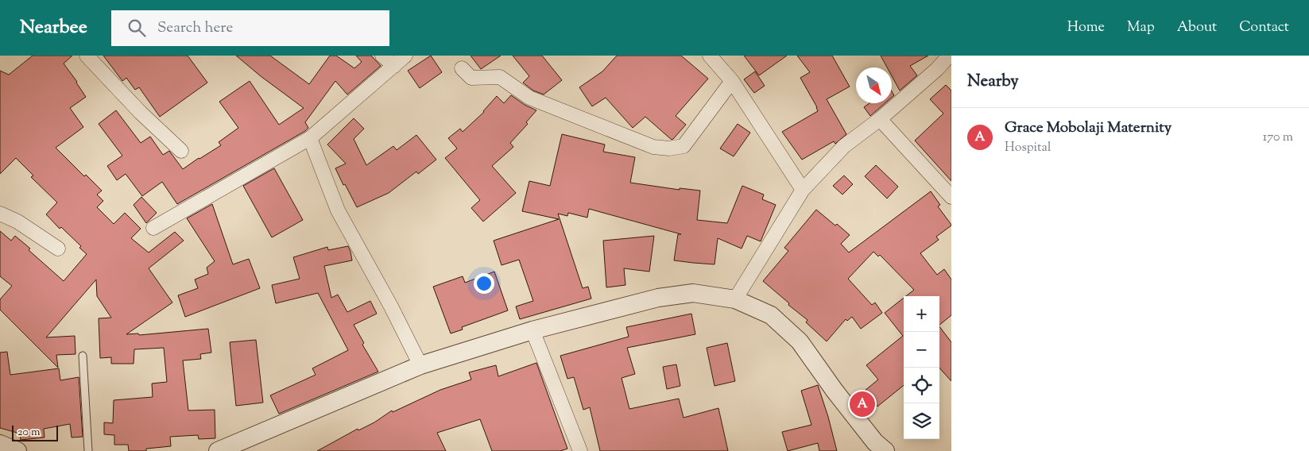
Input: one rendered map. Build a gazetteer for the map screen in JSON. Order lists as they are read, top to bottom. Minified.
{"scale_bar":"20 m","north":"bottom right","page":{"header":"Nearbee","search":"Search here","nav":["Home","Map","About","Contact"],"heading":"Nearby","list":[{"mark":"A","name":"Grace Mobolaji Maternity","note":"Hospital","value":"170 m"}],"map_buttons":["+","−"],"pins":"A","scale":"20 m"}}
